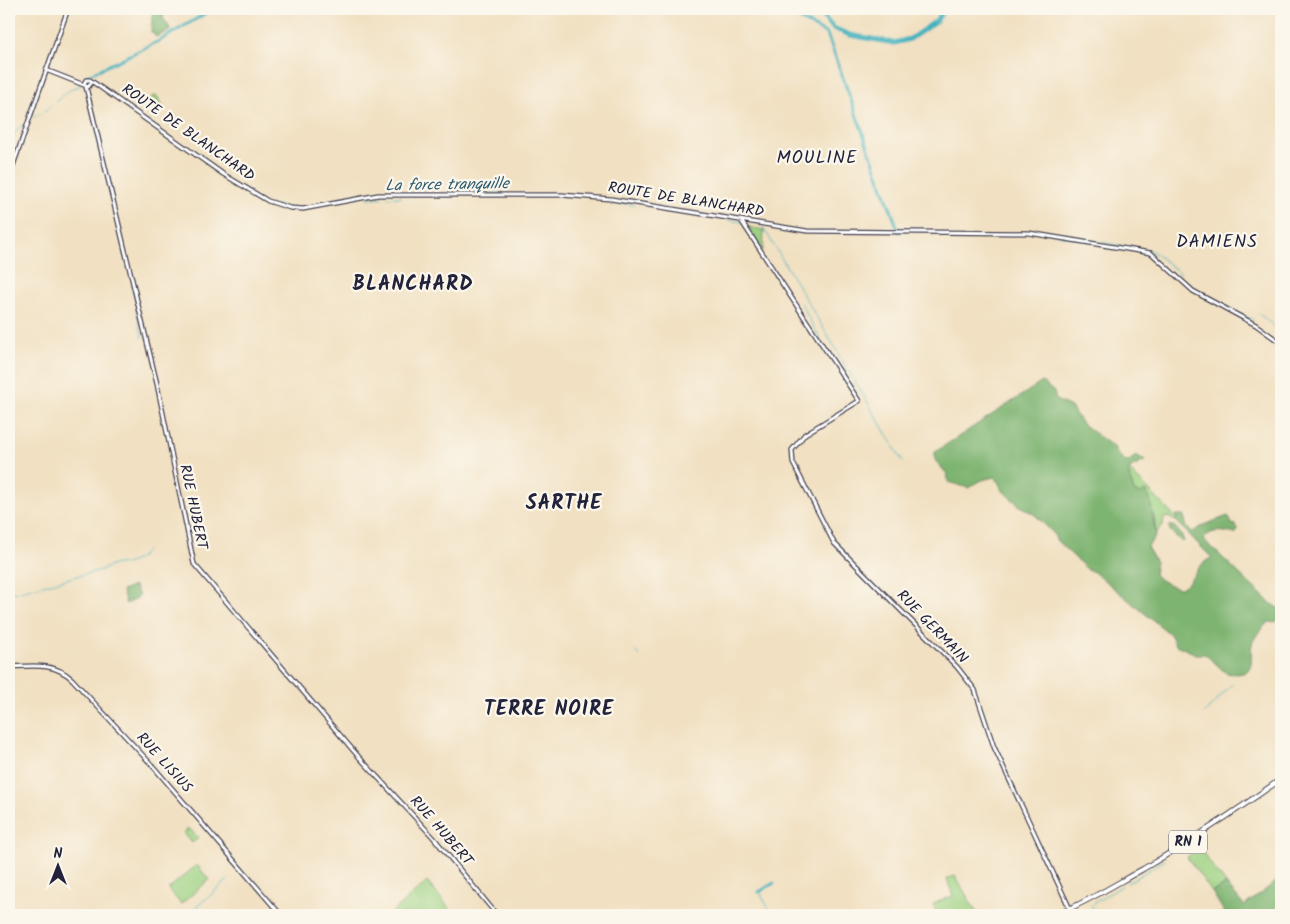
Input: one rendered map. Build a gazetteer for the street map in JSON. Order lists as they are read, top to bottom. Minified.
{"streets":{"main road":["RN 1"],"street":["ROUTE DE BLANCHARD","RUE HUBERT","RUE GERMAIN","RUE LISIUS"]},"crossings":[["ROUTE DE BLANCHARD","RUE HUBERT"],["ROUTE DE BLANCHARD","RUE GERMAIN"],["RUE GERMAIN","RN 1"]],"districts":["MOULINE","DAMIENS","BLANCHARD","SARTHE","TERRE NOIRE"],"water":["La force tranquille"],"north":"top"}
